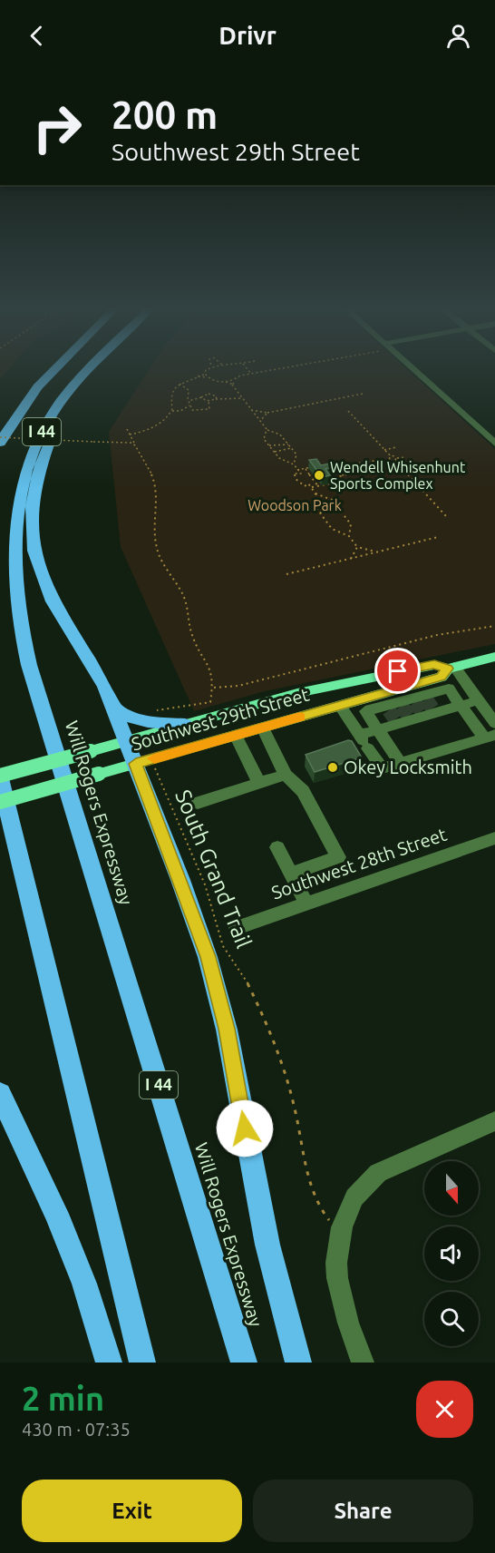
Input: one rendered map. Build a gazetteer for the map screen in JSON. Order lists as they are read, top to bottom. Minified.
{"streets":{"highway":["I 44","Will Rogers Expressway"],"main road":["Southwest 29th Street"],"street":["Southwest 28th Street"],"path":["South Grand Trail"]},"parks":["Woodson Park"],"places":["Wendell Whisenhunt Sports Complex","Okey Locksmith"],"north":"bottom","page":{"header":"Drivr","turn":["200 m","Southwest 29th Street"],"heading":["2 min","430 m · 07:35"],"buttons":["Exit","Share"]}}
